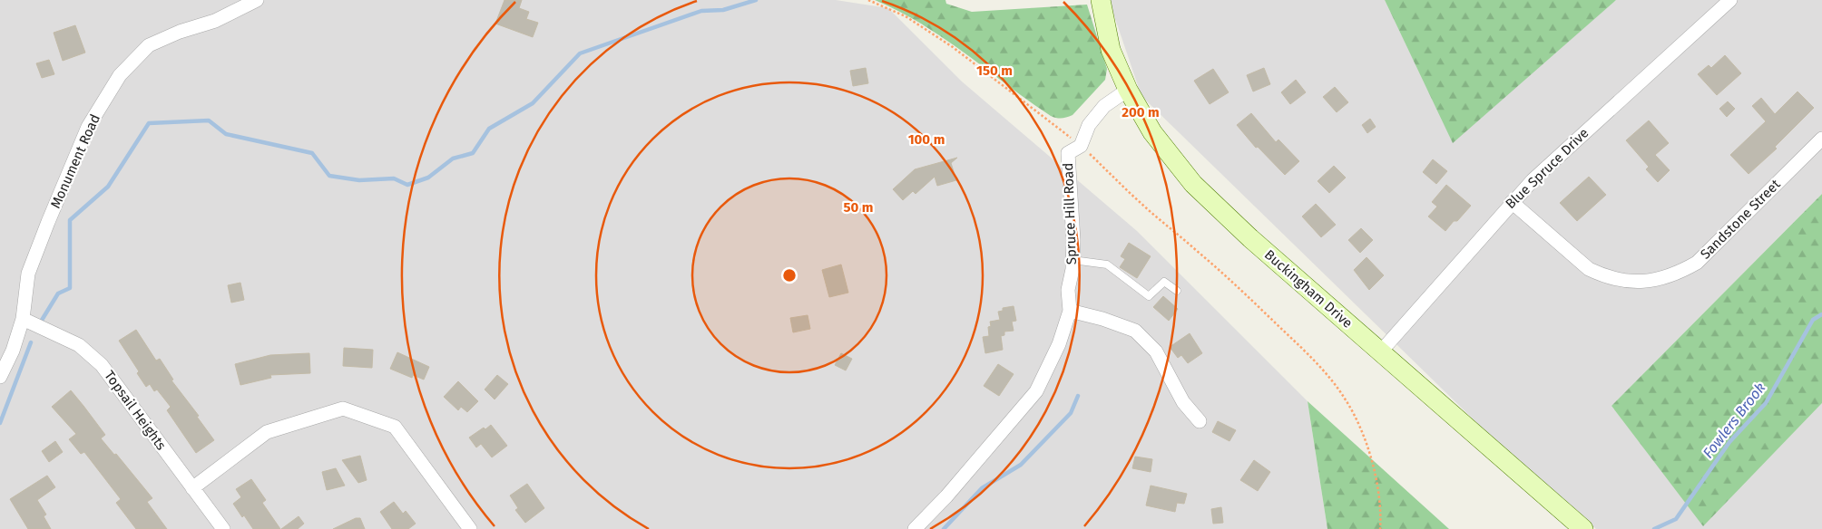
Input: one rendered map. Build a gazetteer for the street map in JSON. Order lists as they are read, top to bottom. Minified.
{"streets":{"street":["Monument Road","Blue Spruce Drive","Spruce Hill Road","Sandstone Street","Buckingham Drive","Topsail Heights"]},"crossings":[["Monument Road","Topsail Heights"],["Blue Spruce Drive","Sandstone Street"],["Blue Spruce Drive","Buckingham Drive"],["Spruce Hill Road","Buckingham Drive"]],"water":["Fowlers Brook"],"rings":["150 m","200 m","100 m","50 m"]}
